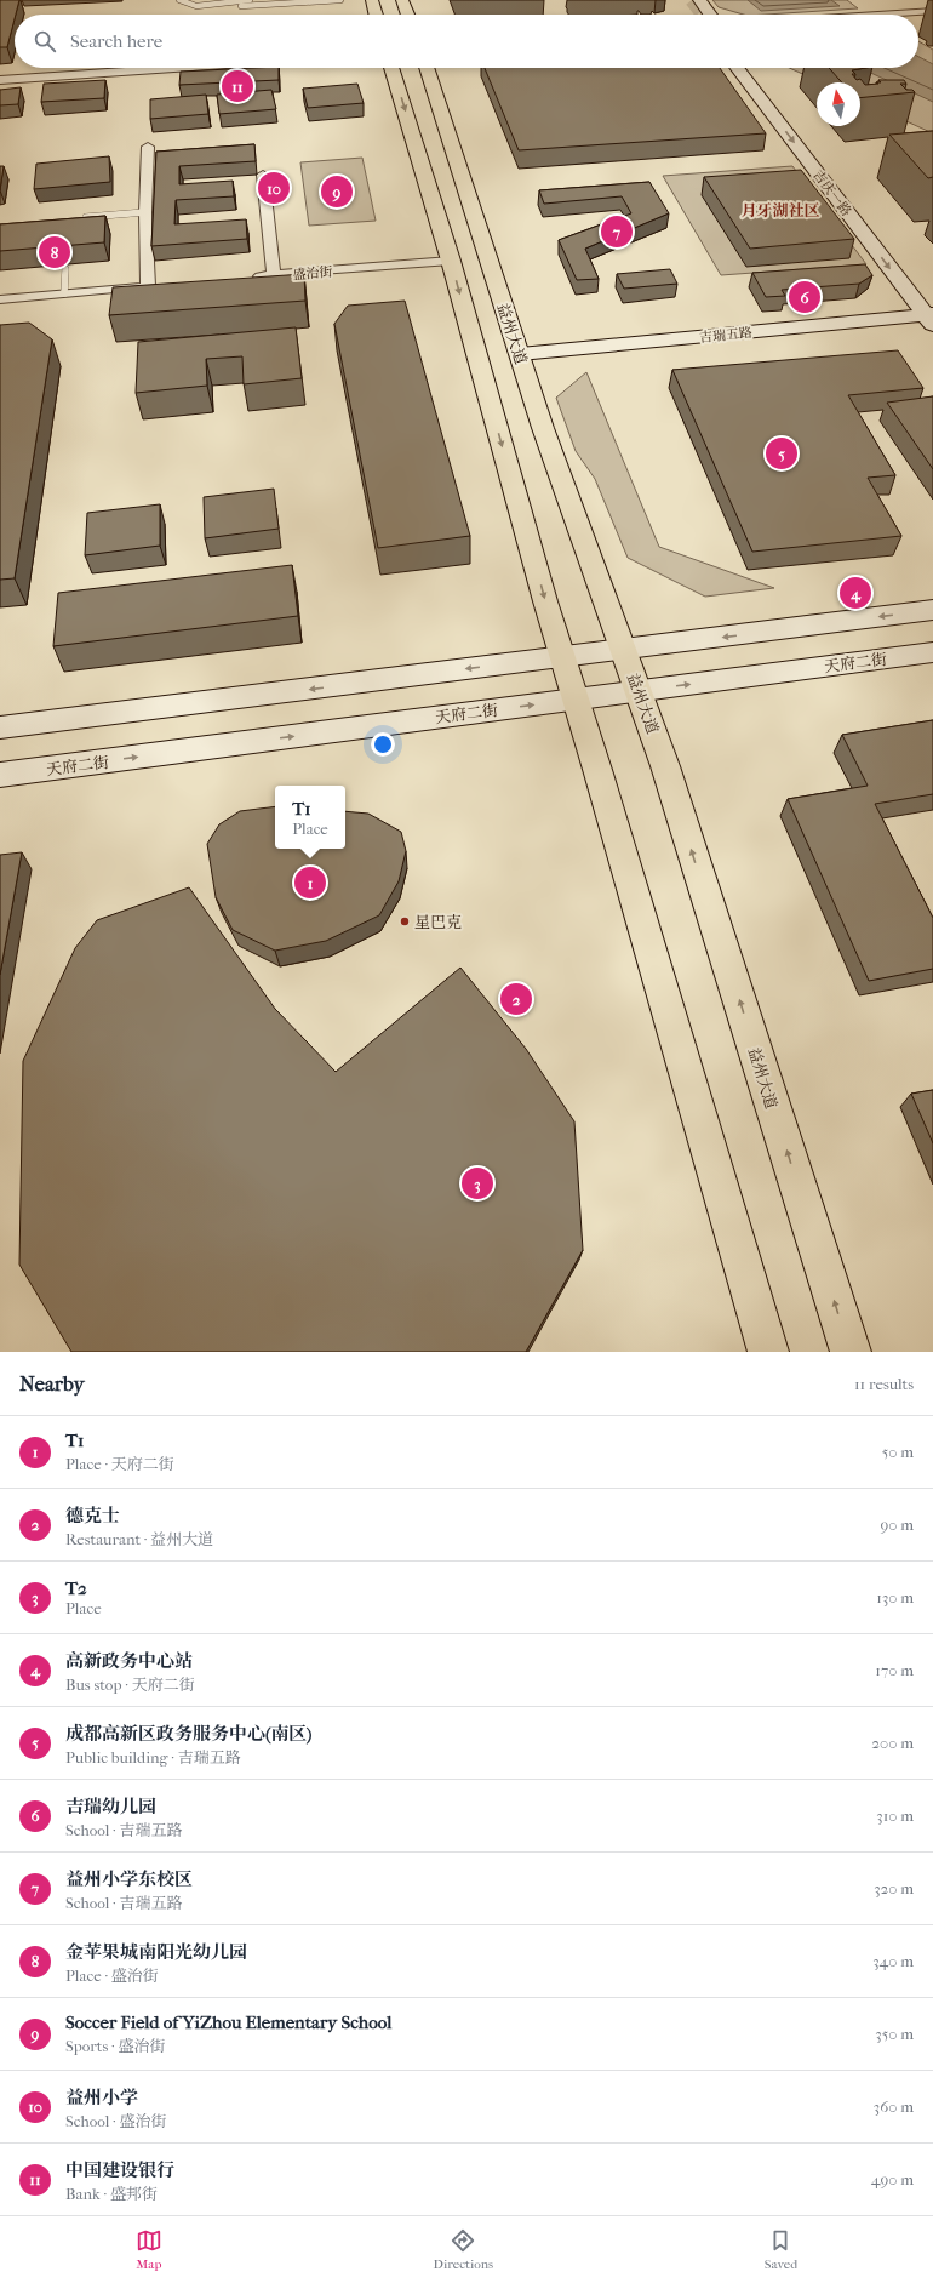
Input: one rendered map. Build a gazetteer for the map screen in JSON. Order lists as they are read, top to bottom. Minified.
{"streets":{"main road":["益州大道"],"street":["吉庆一路","盛治街","吉瑞五路","天府二街"]},"crossings":[["吉庆一路","吉瑞五路"],["益州大道","吉瑞五路"],["益州大道","天府二街"]],"districts":["月牙湖社区"],"places":["星巴克"],"north":"top","page":{"search":"Search here","pins":["11","10","9","7","8","6","5","4","1","2","3"],"popup":["T1","Place"],"heading":["Nearby","11 results"],"list":[{"mark":"1","name":"T1","note":"Place · 天府二街","value":"50 m"},{"mark":"2","name":"德克士","note":"Restaurant · 益州大道","value":"90 m"},{"mark":"3","name":"T2","note":"Place","value":"130 m"},{"mark":"4","name":"高新政务中心站","note":"Bus stop · 天府二街","value":"170 m"},{"mark":"5","name":"成都高新区政务服务中心(南区)","note":"Public building · 吉瑞五路","value":"200 m"},{"mark":"6","name":"吉瑞幼儿园","note":"School · 吉瑞五路","value":"310 m"},{"mark":"7","name":"益州小学东校区","note":"School · 吉瑞五路","value":"320 m"},{"mark":"8","name":"金苹果城南阳光幼儿园","note":"Place · 盛治街","value":"340 m"},{"mark":"9","name":"Soccer Field of YiZhou Elementary School","note":"Sports · 盛治街","value":"350 m"},{"mark":"10","name":"益州小学","note":"School · 盛治街","value":"360 m"},{"mark":"11","name":"中国建设银行","note":"Bank · 盛邦街","value":"490 m"}],"nav":["Map","Directions","Saved"]}}
